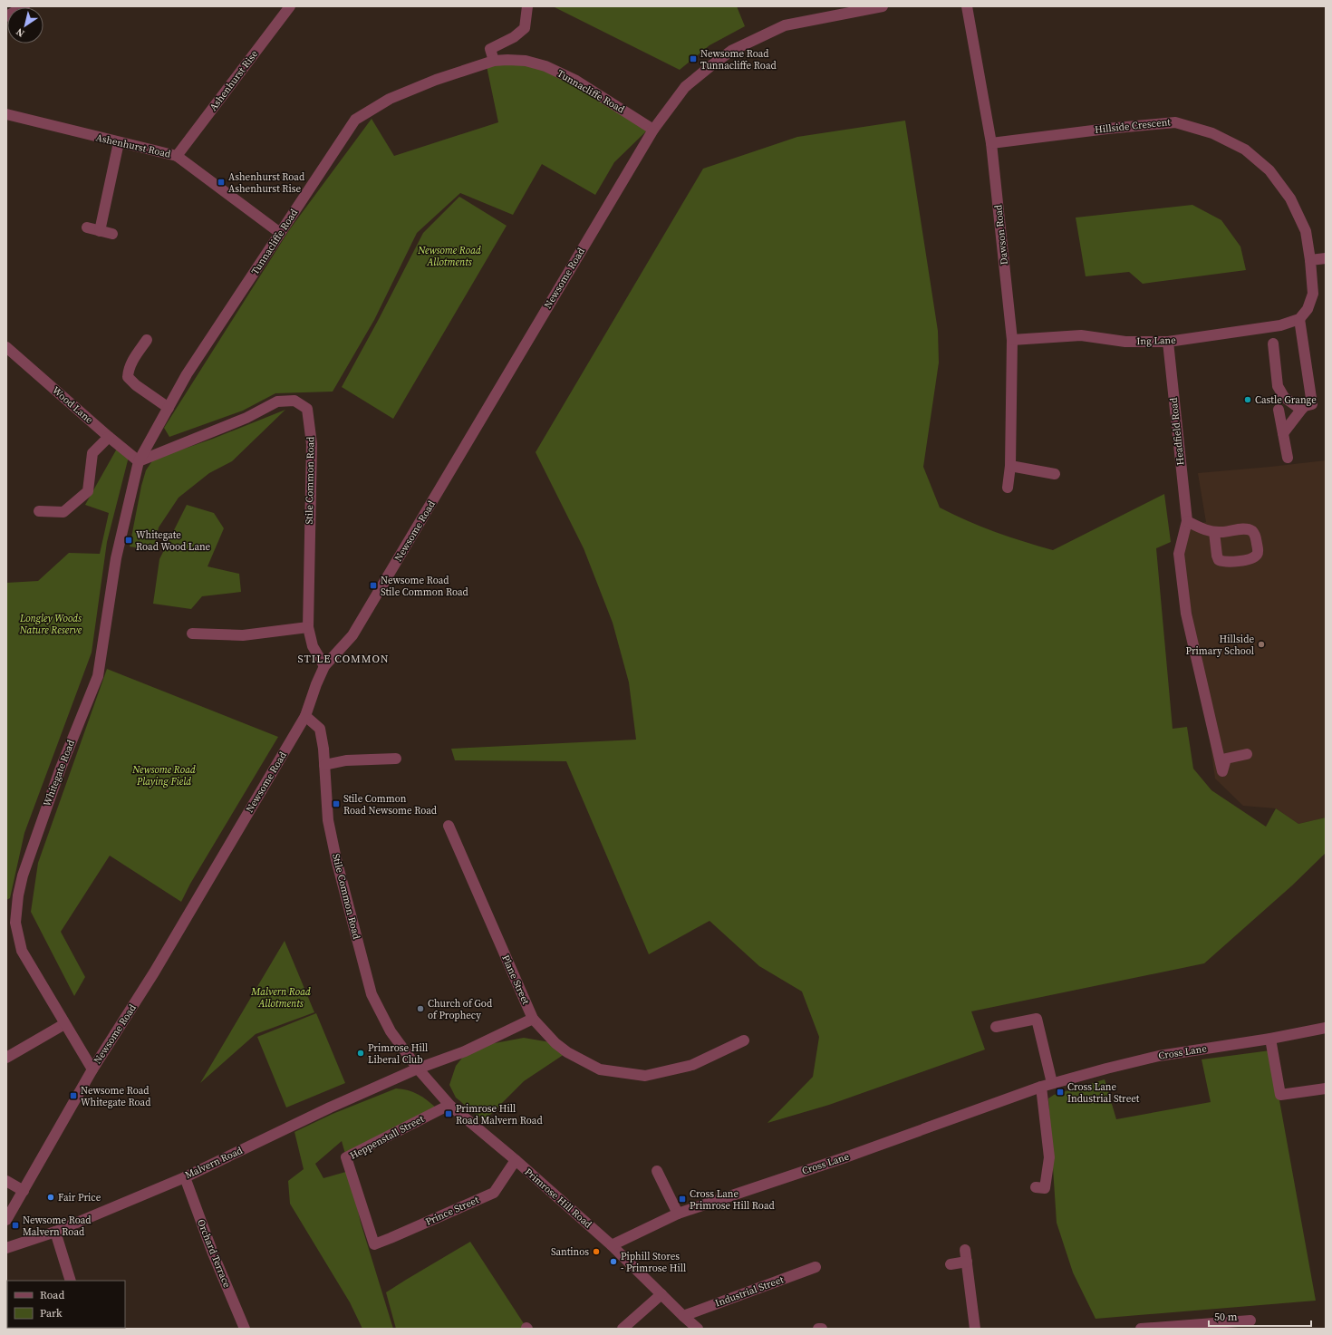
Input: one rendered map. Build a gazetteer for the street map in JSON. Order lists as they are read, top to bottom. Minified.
{"streets":{"street":["Ashenhurst Rise","Tunnacliffe Road","Hillside Crescent","Ashenhurst Road","Dawson Road","Newsome Road","Ing Lane","Wood Lane","Headfield Road","Stile Common Road","Whitegate Road","Plane Street","Cross Lane","Heppenstall Street","Malvern Road","Primrose Hill Road","Prince Street","Orchard Terrace","Industrial Street"]},"crossings":[["Ashenhurst Rise","Ashenhurst Road"],["Tunnacliffe Road","Ashenhurst Road"],["Tunnacliffe Road","Newsome Road"],["Tunnacliffe Road","Wood Lane"],["Tunnacliffe Road","Stile Common Road"],["Tunnacliffe Road","Whitegate Road"],["Hillside Crescent","Dawson Road"],["Dawson Road","Ing Lane"],["Newsome Road","Stile Common Road"],["Newsome Road","Whitegate Road"],["Ing Lane","Headfield Road"],["Wood Lane","Stile Common Road"],["Wood Lane","Whitegate Road"],["Stile Common Road","Whitegate Road"],["Stile Common Road","Malvern Road"],["Stile Common Road","Primrose Hill Road"],["Cross Lane","Primrose Hill Road"],["Heppenstall Street","Primrose Hill Road"],["Heppenstall Street","Prince Street"],["Malvern Road","Primrose Hill Road"],["Malvern Road","Orchard Terrace"],["Primrose Hill Road","Prince Street"],["Primrose Hill Road","Industrial Street"]],"districts":["STILE COMMON"],"parks":["Newsome Road Allotments","Longley Woods Nature Reserve","Newsome Road Playing Field","Malvern Road Allotments"],"places":{"transit":["Newsome Road Tunnacliffe Road","Ashenhurst Road Ashenhurst Rise","Whitegate Road Wood Lane","Newsome Road Stile Common Road","Stile Common Road Newsome Road","Cross Lane Industrial Street","Newsome Road Whitegate Road","Primrose Hill Road Malvern Road","Cross Lane Primrose Hill Road","Newsome Road Malvern Road"],"other":["Castle Grange","Hillside Primary School","Church of God of Prophecy","Primrose Hill Liberal Club","Fair Price","Santinos","Piphill Stores - Primrose Hill"]},"legend":["Road","Park"],"scale_bar":"50 m","north":"bottom left"}
